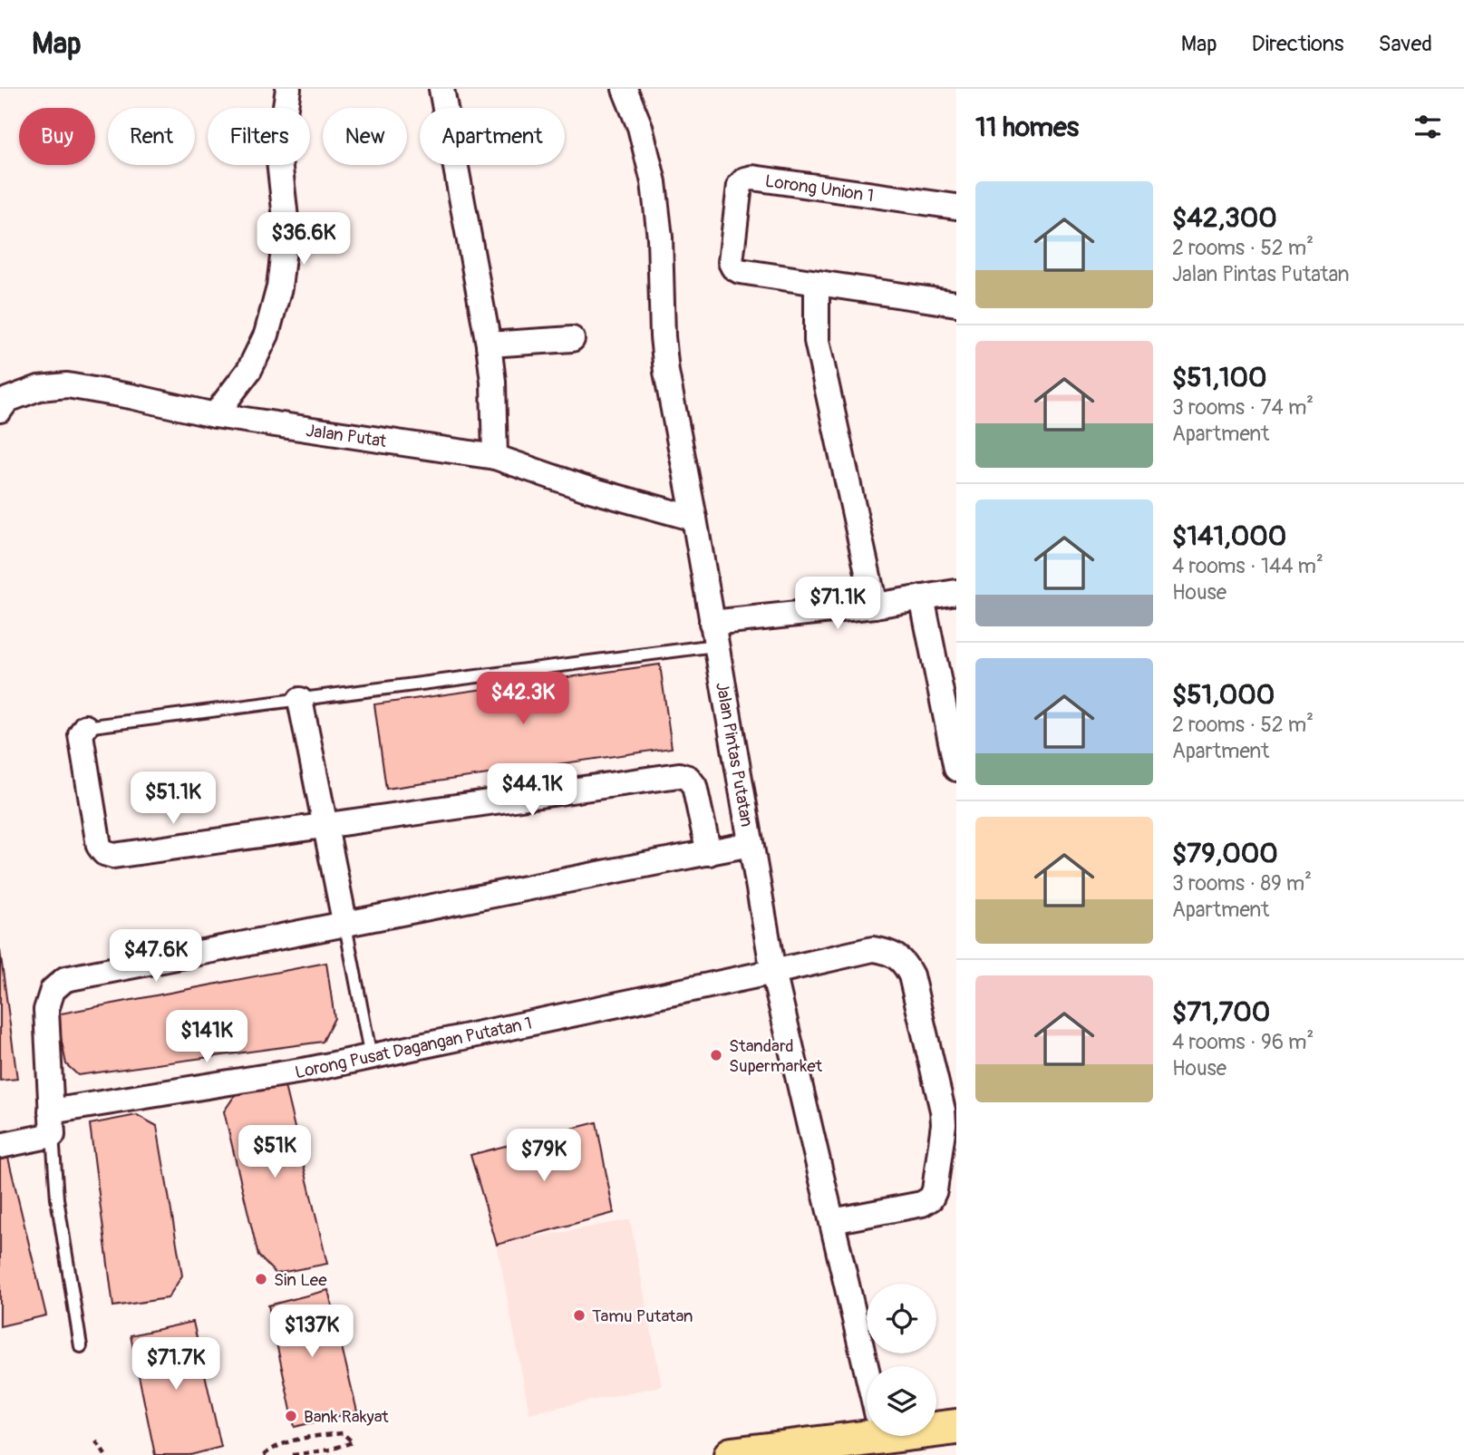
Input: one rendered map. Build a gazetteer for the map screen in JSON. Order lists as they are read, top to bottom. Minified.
{"streets":{"street":["Lorong Union 1","Jalan Putat","Jalan Pintas Putatan","Lorong Pusat Dagangan Putatan 1"]},"crossings":[["Jalan Putat","Jalan Pintas Putatan"],["Jalan Pintas Putatan","Lorong Pusat Dagangan Putatan 1"]],"places":["Standard Supermarket","Sin Lee","Tamu Putatan","Bank Rakyat"],"page":{"header":"Map","nav":["Map","Directions","Saved"],"heading":"11 homes","chip":["Buy","Rent","Filters","New","Apartment"],"list":[{"name":"$42,300","note":"2 rooms · 52 m² · Jalan Pintas Putatan"},{"name":"$51,100","note":"3 rooms · 74 m² · Apartment"},{"name":"$141,000","note":"4 rooms · 144 m² · House"},{"name":"$51,000","note":"2 rooms · 52 m² · Apartment"},{"name":"$79,000","note":"3 rooms · 89 m² · Apartment"},{"name":"$71,700","note":"4 rooms · 96 m² · House"}],"price":["$36.6K","$71.1K","$42.3K","$44.1K","$51.1K","$47.6K","$141K","$51K","$79K","$137K","$71.7K"]}}
